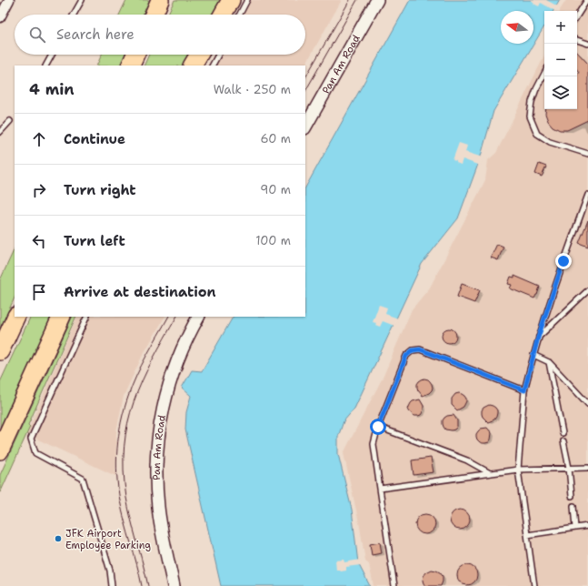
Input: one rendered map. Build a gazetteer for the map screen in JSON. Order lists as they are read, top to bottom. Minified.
{"streets":{"street":["Pan Am Road"]},"places":["JFK Airport Employee Parking"],"north":"left","page":{"map_buttons":["+","−"],"search":"Search here","heading":["4 min","Walk · 250 m"],"list":[["Continue","60 m"],["Turn right","90 m"],["Turn left","100 m"],"Arrive at destination"]}}
